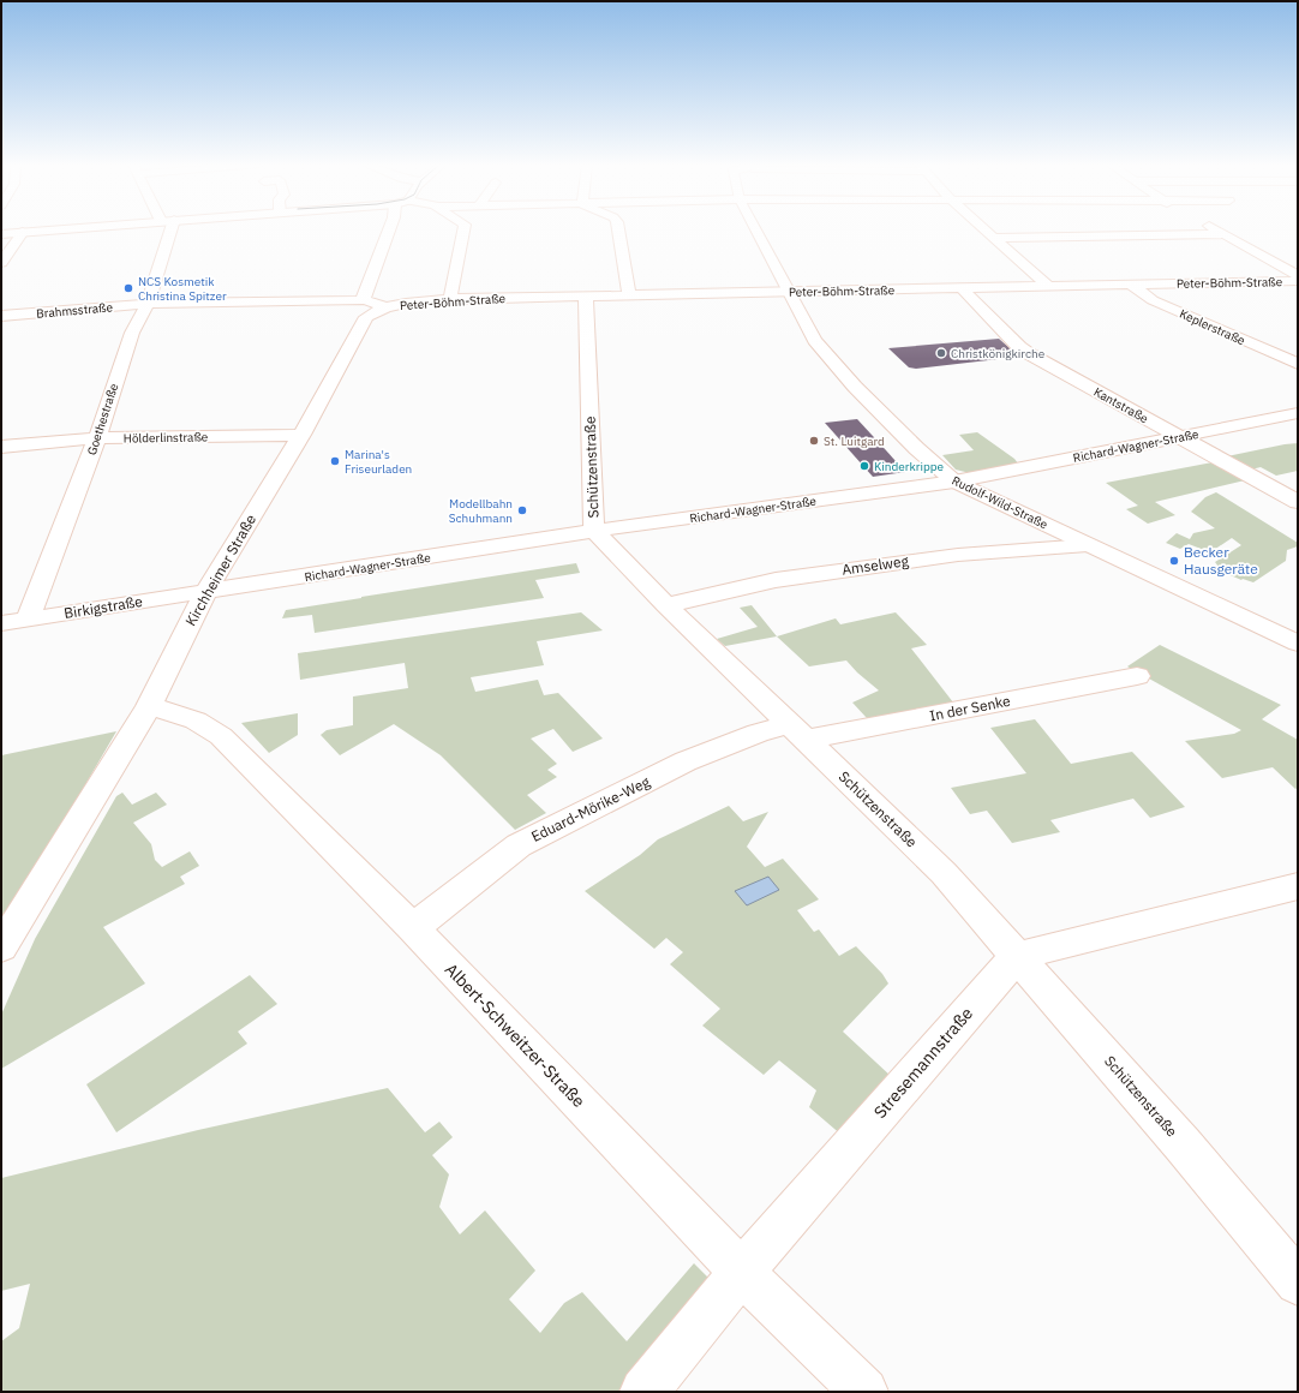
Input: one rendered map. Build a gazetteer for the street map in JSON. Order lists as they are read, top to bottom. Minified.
{"streets":{"street":["Peter-Böhm-Straße","Brahmsstraße","Keplerstraße","Kantstraße","Goethestraße","Hölderlinstraße","Richard-Wagner-Straße","Schützenstraße","Rudolf-Wild-Straße","Amselweg","Kirchheimer Straße","Birkigstraße","In der Senke","Eduard-Mörike-Weg","Albert-Schweitzer-Straße","Stresemannstraße"]},"crossings":[["Peter-Böhm-Straße","Keplerstraße"],["Peter-Böhm-Straße","Kantstraße"],["Peter-Böhm-Straße","Schützenstraße"],["Peter-Böhm-Straße","Rudolf-Wild-Straße"],["Peter-Böhm-Straße","Kirchheimer Straße"],["Brahmsstraße","Goethestraße"],["Kantstraße","Richard-Wagner-Straße"],["Goethestraße","Hölderlinstraße"],["Goethestraße","Birkigstraße"],["Hölderlinstraße","Kirchheimer Straße"],["Richard-Wagner-Straße","Schützenstraße"],["Richard-Wagner-Straße","Rudolf-Wild-Straße"],["Richard-Wagner-Straße","Kirchheimer Straße"],["Richard-Wagner-Straße","Birkigstraße"],["Schützenstraße","Amselweg"],["Schützenstraße","In der Senke"],["Schützenstraße","Eduard-Mörike-Weg"],["Schützenstraße","Stresemannstraße"],["Rudolf-Wild-Straße","Amselweg"],["Kirchheimer Straße","Birkigstraße"],["Kirchheimer Straße","Albert-Schweitzer-Straße"],["In der Senke","Eduard-Mörike-Weg"],["Eduard-Mörike-Weg","Albert-Schweitzer-Straße"],["Albert-Schweitzer-Straße","Stresemannstraße"]],"places":["NCS Kosmetik Christina Spitzer","Christkönigkirche","St. Luitgard","Marina's Friseurladen","Kinderkrippe","Modellbahn Schuhmann","Becker Hausgeräte"]}
